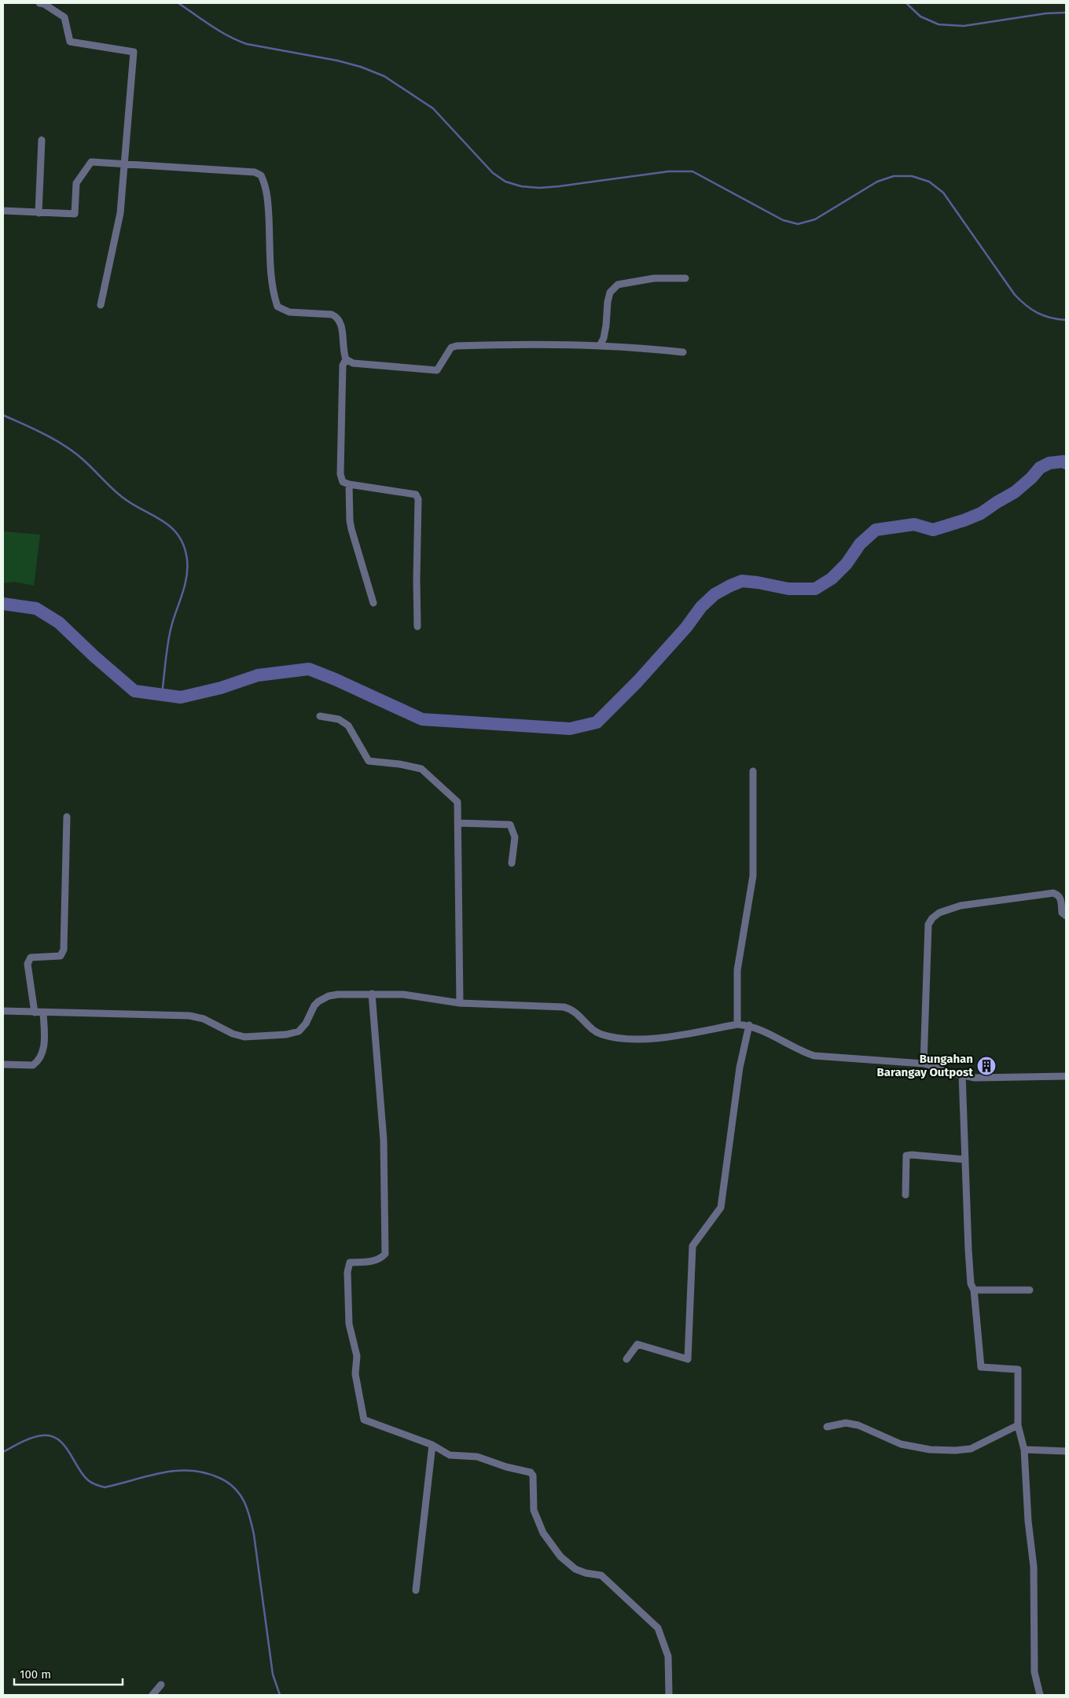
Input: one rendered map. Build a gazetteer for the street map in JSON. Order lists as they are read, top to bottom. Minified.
{"places":{"building":["Bungahan Barangay Outpost"]},"scale_bar":"100 m"}
